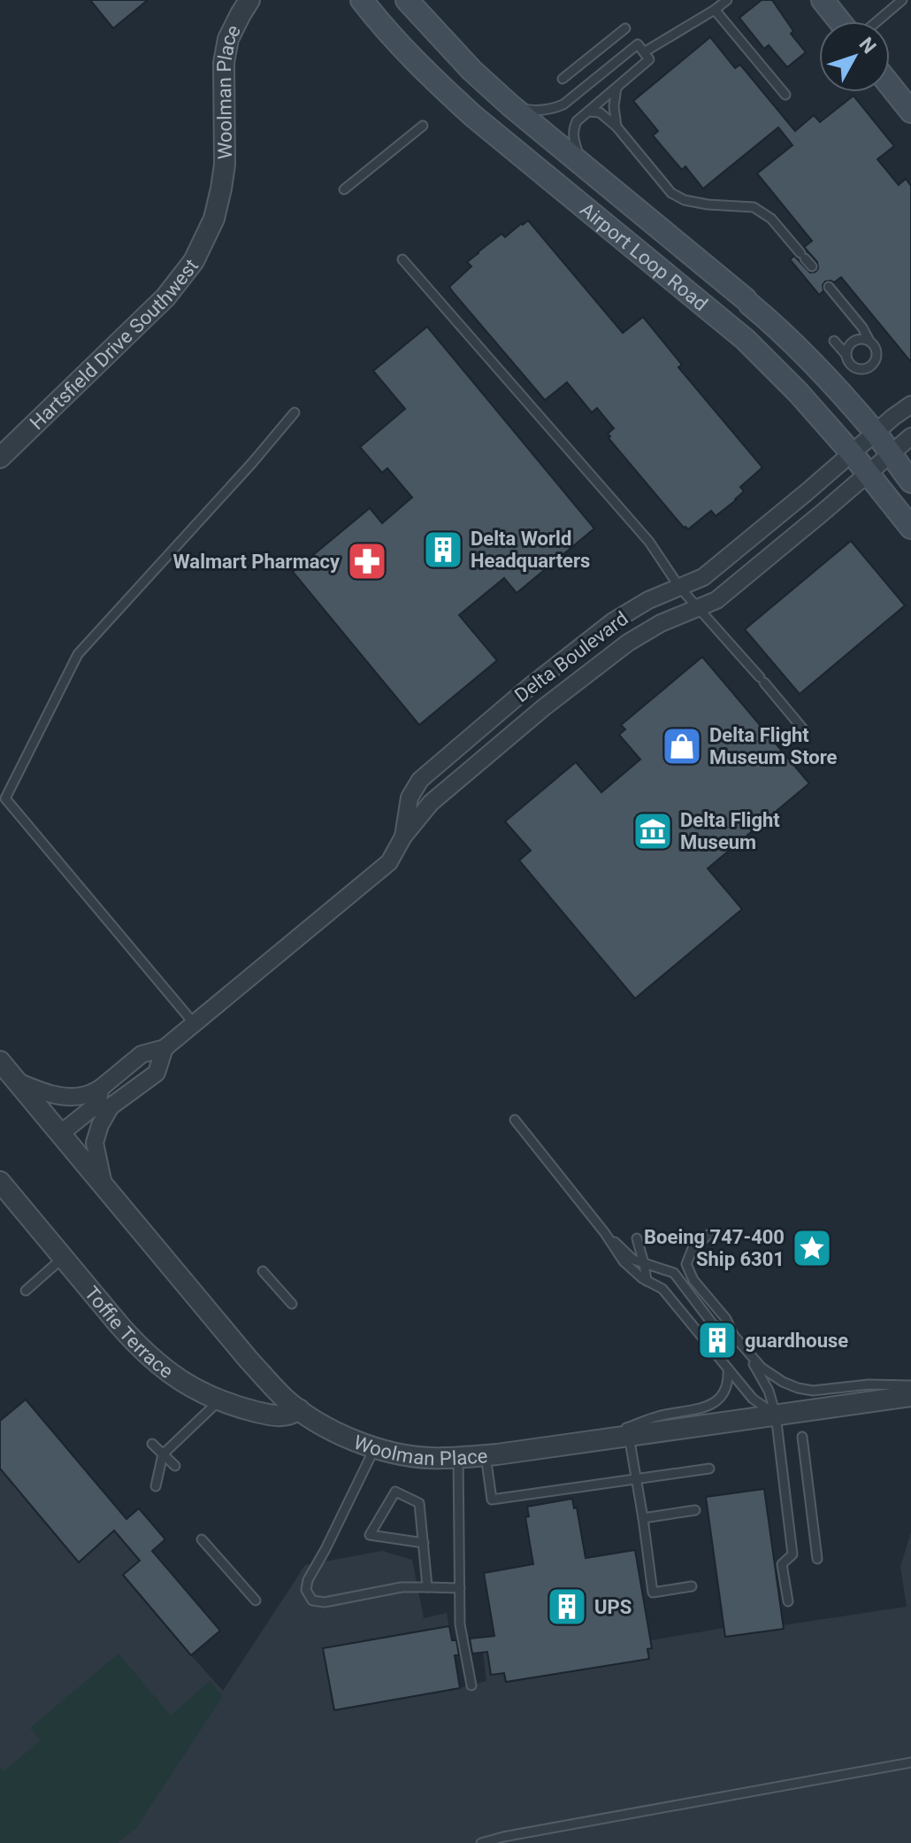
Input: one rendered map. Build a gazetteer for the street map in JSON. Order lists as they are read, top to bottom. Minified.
{"streets":{"main road":["Airport Loop Road"],"street":["Woolman Place","Hartsfield Drive Southwest","Delta Boulevard","Toffie Terrace"]},"crossings":[["Woolman Place","Hartsfield Drive Southwest"],["Woolman Place","Delta Boulevard"],["Woolman Place","Toffie Terrace"],["Airport Loop Road","Delta Boulevard"]],"places":{"building":["Delta World Headquarters","guardhouse","UPS"],"pharmacy":["Walmart Pharmacy"],"shop":["Delta Flight Museum Store"],"museum":["Delta Flight Museum"],"place":["Boeing 747-400 Ship 6301"]},"north":"top right"}
